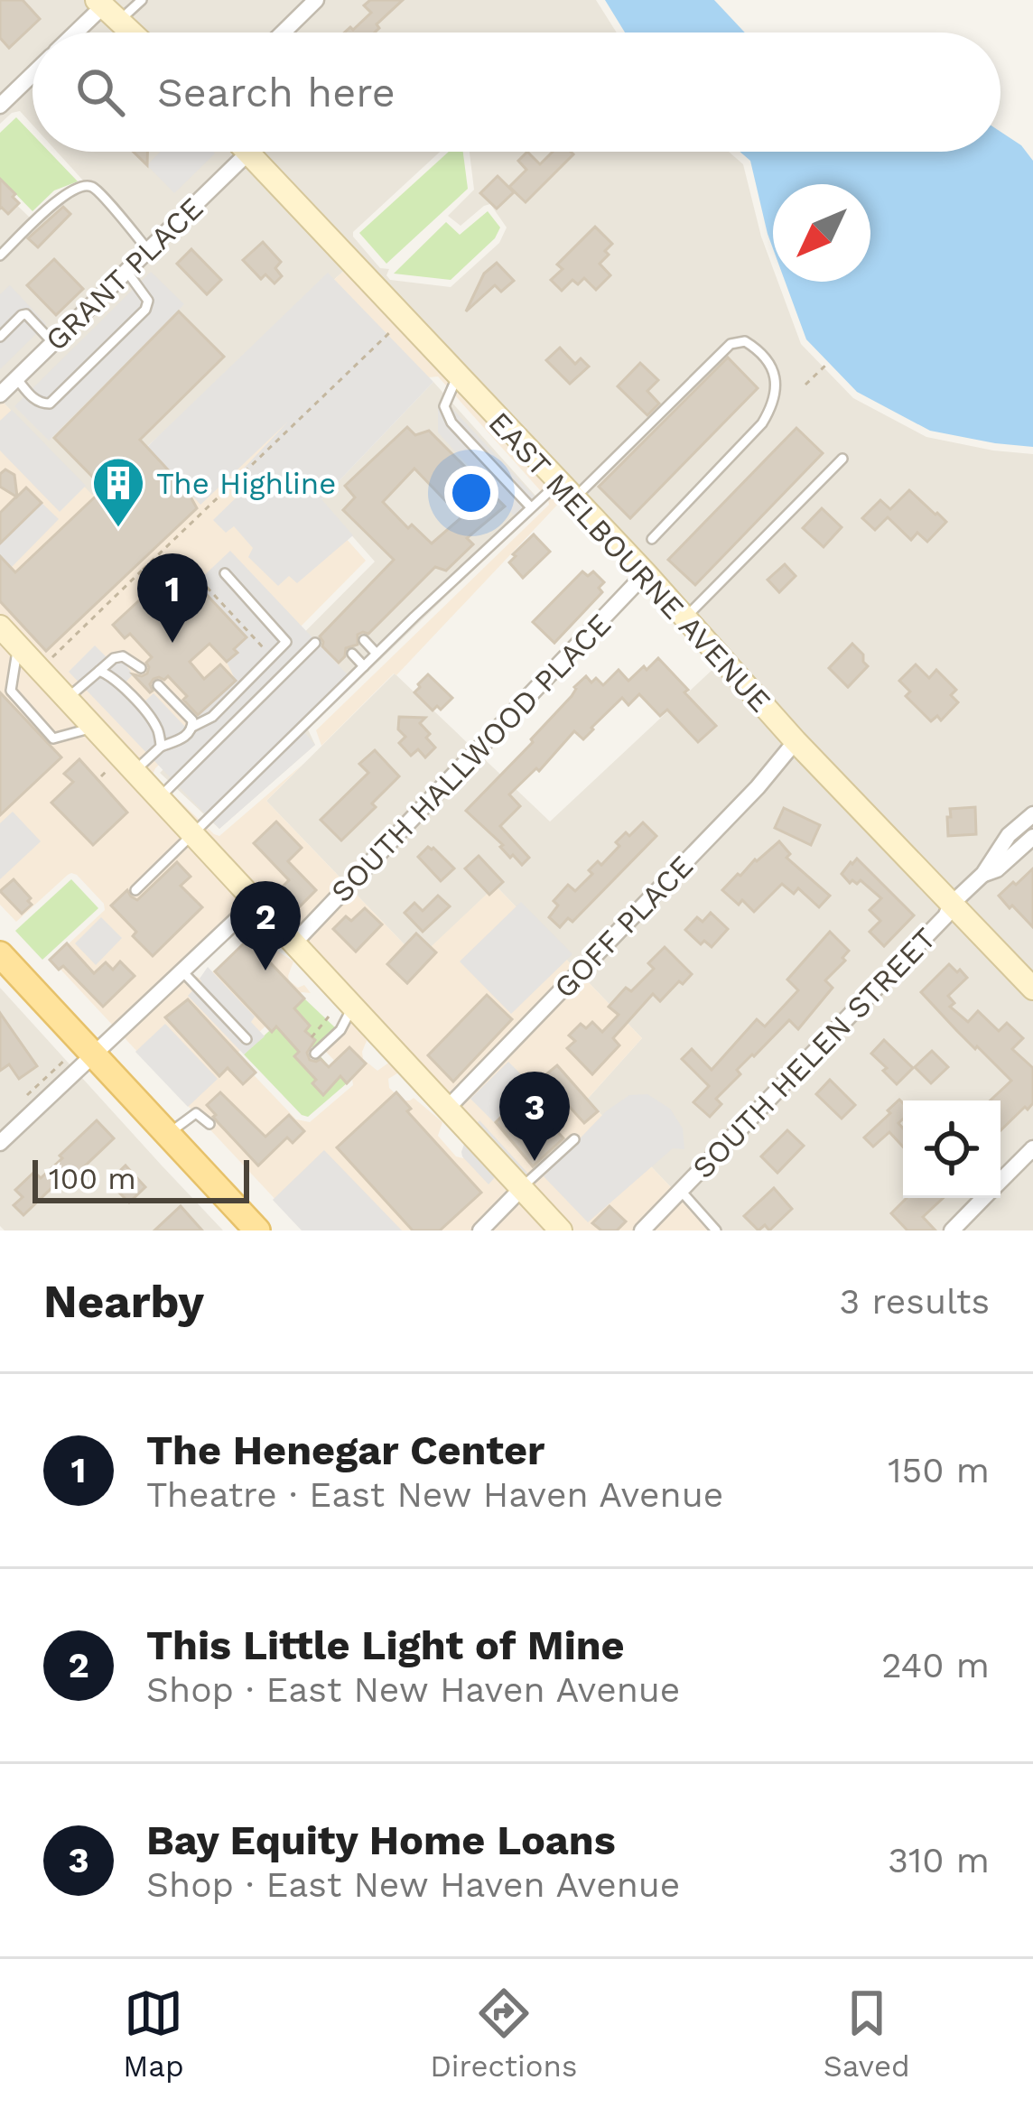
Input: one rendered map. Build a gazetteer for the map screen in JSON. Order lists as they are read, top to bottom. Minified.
{"streets":{"street":["GRANT PLACE","EAST MELBOURNE AVENUE","SOUTH HALLWOOD PLACE","GOFF PLACE","SOUTH HELEN STREET"]},"crossings":[["GRANT PLACE","EAST MELBOURNE AVENUE"],["EAST MELBOURNE AVENUE","SOUTH HALLWOOD PLACE"],["EAST MELBOURNE AVENUE","GOFF PLACE"],["EAST MELBOURNE AVENUE","SOUTH HELEN STREET"]],"places":{"building":["The Highline"]},"scale_bar":"100 m","north":"bottom left","page":{"search":"Search here","pins":["1","2","3"],"scale":"100 m","heading":["Nearby","3 results"],"list":[{"mark":"1","name":"The Henegar Center","note":"Theatre · East New Haven Avenue","value":"150 m"},{"mark":"2","name":"This Little Light of Mine","note":"Shop · East New Haven Avenue","value":"240 m"},{"mark":"3","name":"Bay Equity Home Loans","note":"Shop · East New Haven Avenue","value":"310 m"}],"nav":["Map","Directions","Saved"]}}
